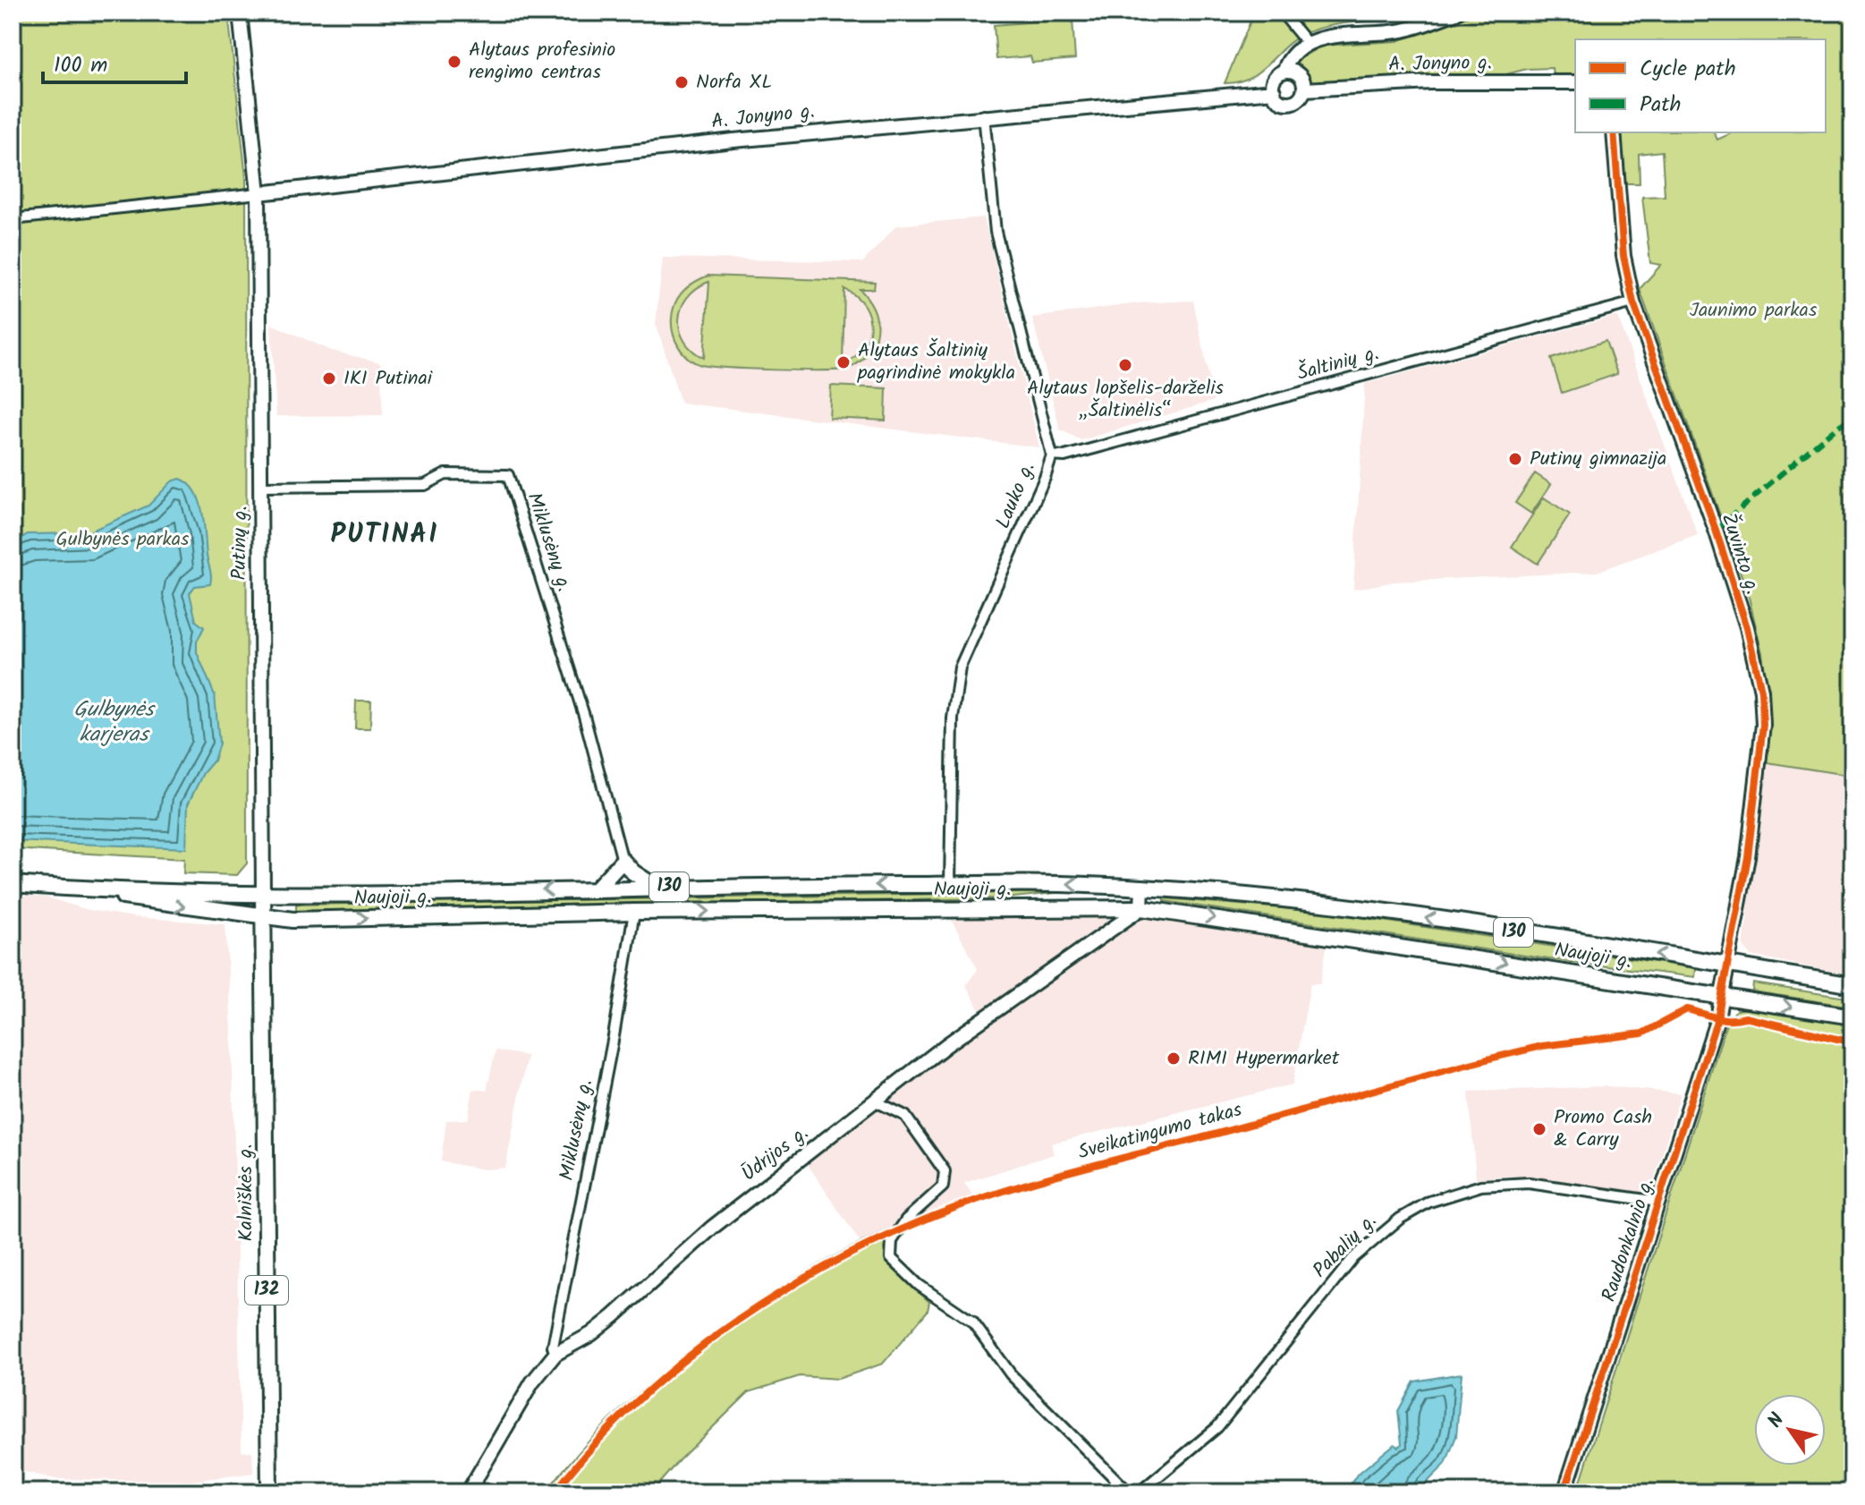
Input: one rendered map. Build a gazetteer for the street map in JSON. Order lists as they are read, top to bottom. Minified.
{"streets":{"main road":["130","Naujoji g.","Kalniškės g.","132"],"street":["A. Jonyno g.","Šaltinių g.","Lauko g.","Miklusėnų g.","Putinų g.","Žuvinto g.","Ūdrijos g.","Raudonkalnio g.","Pabalių g."],"cycle path":["Sveikatingumo takas"]},"crossings":[["A. Jonyno g.","Lauko g."],["A. Jonyno g.","Putinų g."],["Šaltinių g.","Lauko g."],["Šaltinių g.","Žuvinto g."],["Lauko g.","Naujoji g."],["Miklusėnų g.","Putinų g."],["Miklusėnų g.","Naujoji g."],["Miklusėnų g.","Ūdrijos g."],["Putinų g.","Naujoji g."],["Putinų g.","Kalniškės g."],["Žuvinto g.","Naujoji g."],["Žuvinto g.","Raudonkalnio g."],["Naujoji g.","Ūdrijos g."],["Naujoji g.","Kalniškės g."],["Naujoji g.","Raudonkalnio g."],["Raudonkalnio g.","Pabalių g."]],"districts":["PUTINAI"],"water":["Gulbynės karjeras"],"parks":["Jaunimo parkas","Gulbynės parkas"],"places":["Alytaus profesinio rengimo centras","Norfa XL","Alytaus Šaltinių pagrindinė mokykla","Alytaus lopšelis-darželis „Šaltinėlis“","IKI Putinai","Putinų gimnazija","RIMI Hypermarket","Promo Cash & Carry"],"legend":["Cycle path","Path"],"scale_bar":"100 m","north":"top left"}
